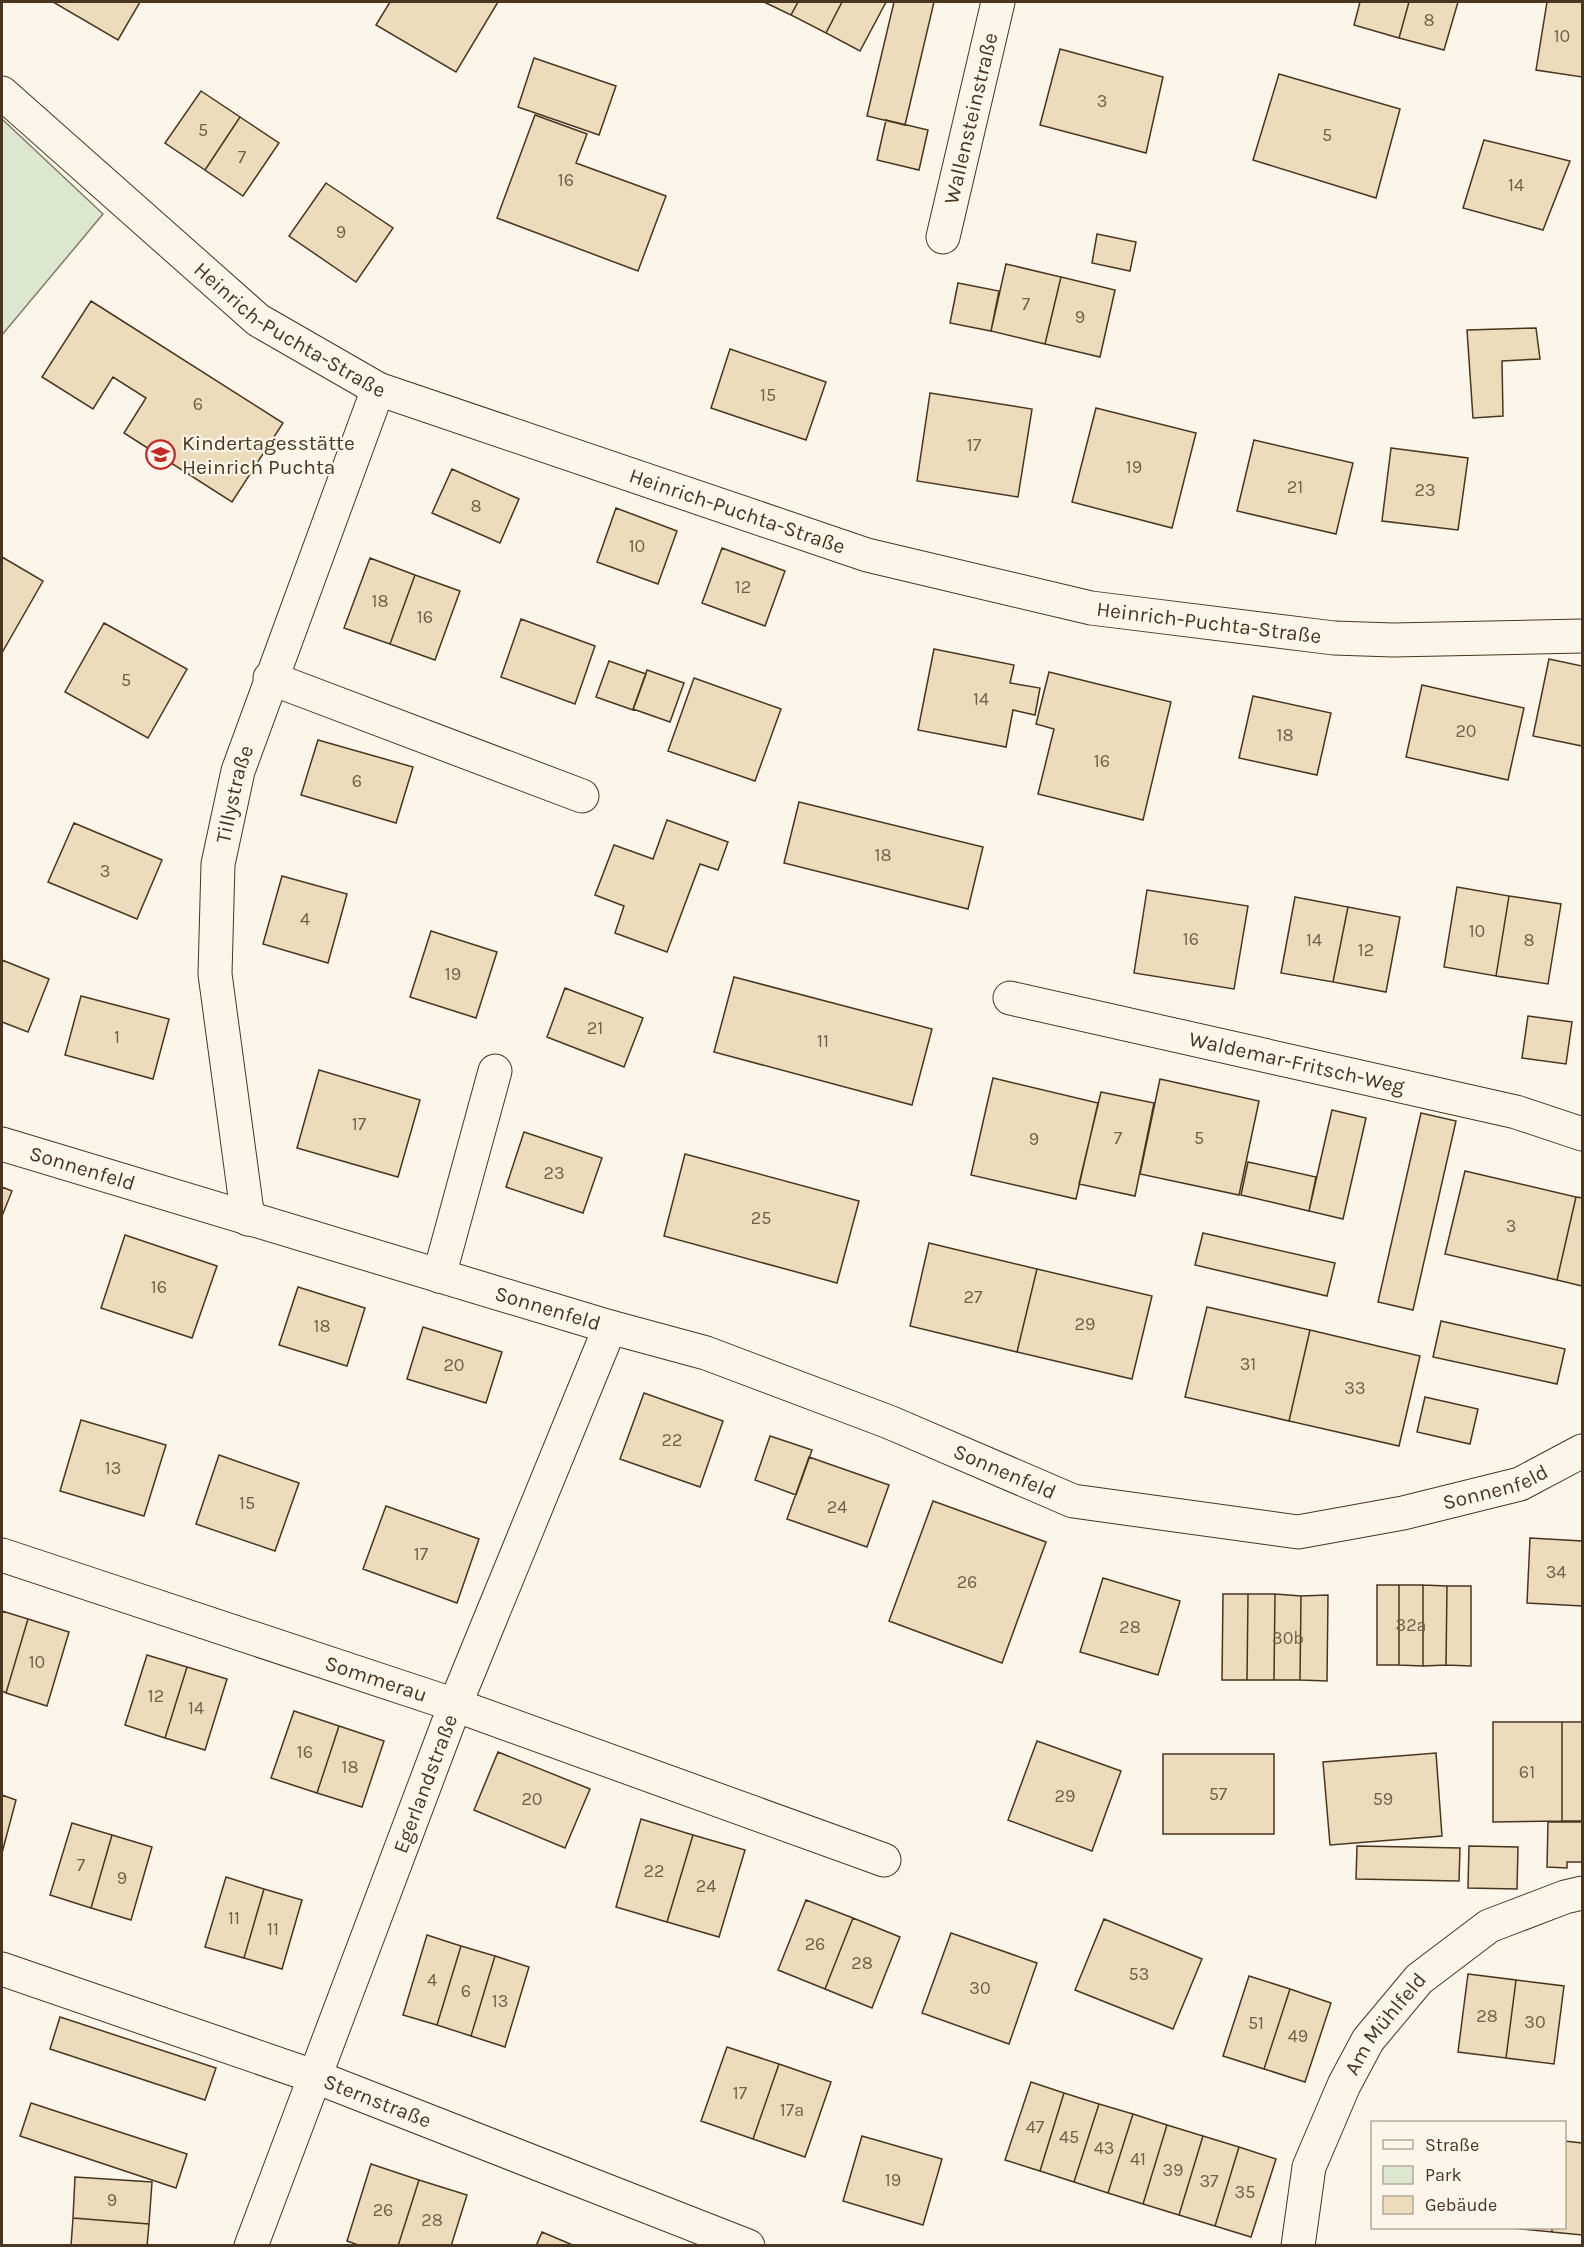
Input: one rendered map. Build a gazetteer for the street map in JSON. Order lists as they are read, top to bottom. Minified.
{"streets":{"street":["Wallensteinstraße","Heinrich-Puchta-Straße","Tillystraße","Waldemar-Fritsch-Weg","Sonnenfeld","Sommerau","Egerlandstraße","Am Mühlfeld","Sternstraße"]},"crossings":[["Heinrich-Puchta-Straße","Tillystraße"],["Tillystraße","Sonnenfeld"],["Sonnenfeld","Egerlandstraße"],["Sommerau","Egerlandstraße"],["Egerlandstraße","Sternstraße"]],"places":{"school or university":["Kindertagesstätte Heinrich Puchta"]},"house_numbers":["8","10","3","5","5","7","16","14","9","7","9","15","6","17","19","21","23","8","10","12","18","16","5","14","20","18","16","6","18","3","4","10","16","14","8","12","19","21","1","11","17","7","5","9","23","25","3","16","27","29","18","31","20","33","22","13","15","24","17","34","26","32a","28","30b","10","12","14","16","18","61","57","29","20","59","7","22","9","24","11","11","26","28","53","4","30","6","13","28","30","51","49","17","17a","47","45","43","41","39","19","37","35","9","26","28"],"legend":["Straße","Park","Gebäude"]}
